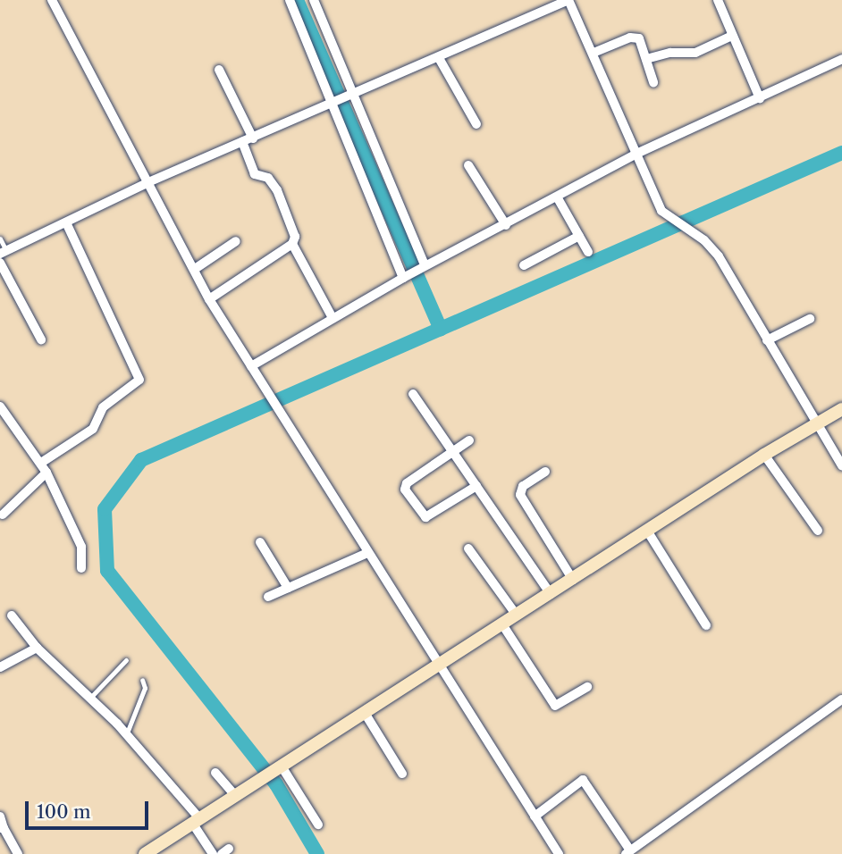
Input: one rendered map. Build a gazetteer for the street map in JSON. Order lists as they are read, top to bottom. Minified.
{"scale_bar":"100 m"}
